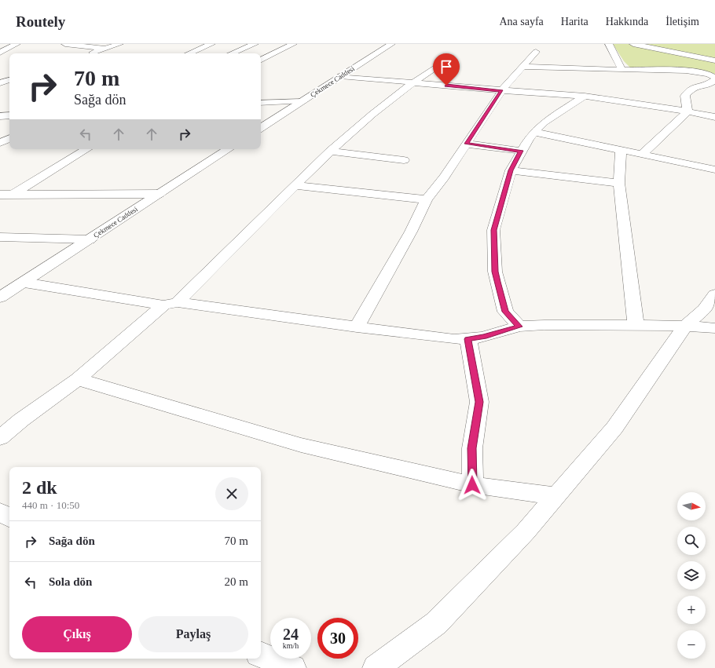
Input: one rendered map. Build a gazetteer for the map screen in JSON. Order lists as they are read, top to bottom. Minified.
{"streets":{"street":["Çekmece Caddesi"]},"north":"right","page":{"header":"Routely","nav":["Ana sayfa","Harita","Hakkında","İletişim"],"turn":["70 m","Sağa dön"],"heading":["2 dk","440 m · 10:50"],"map_buttons":["+","−"],"list":[{"name":"Sağa dön","value":"70 m"},{"name":"Sola dön","value":"20 m"}],"buttons":["Çıkış","Paylaş"],"speed":"24 km/h","limit":"30"}}
